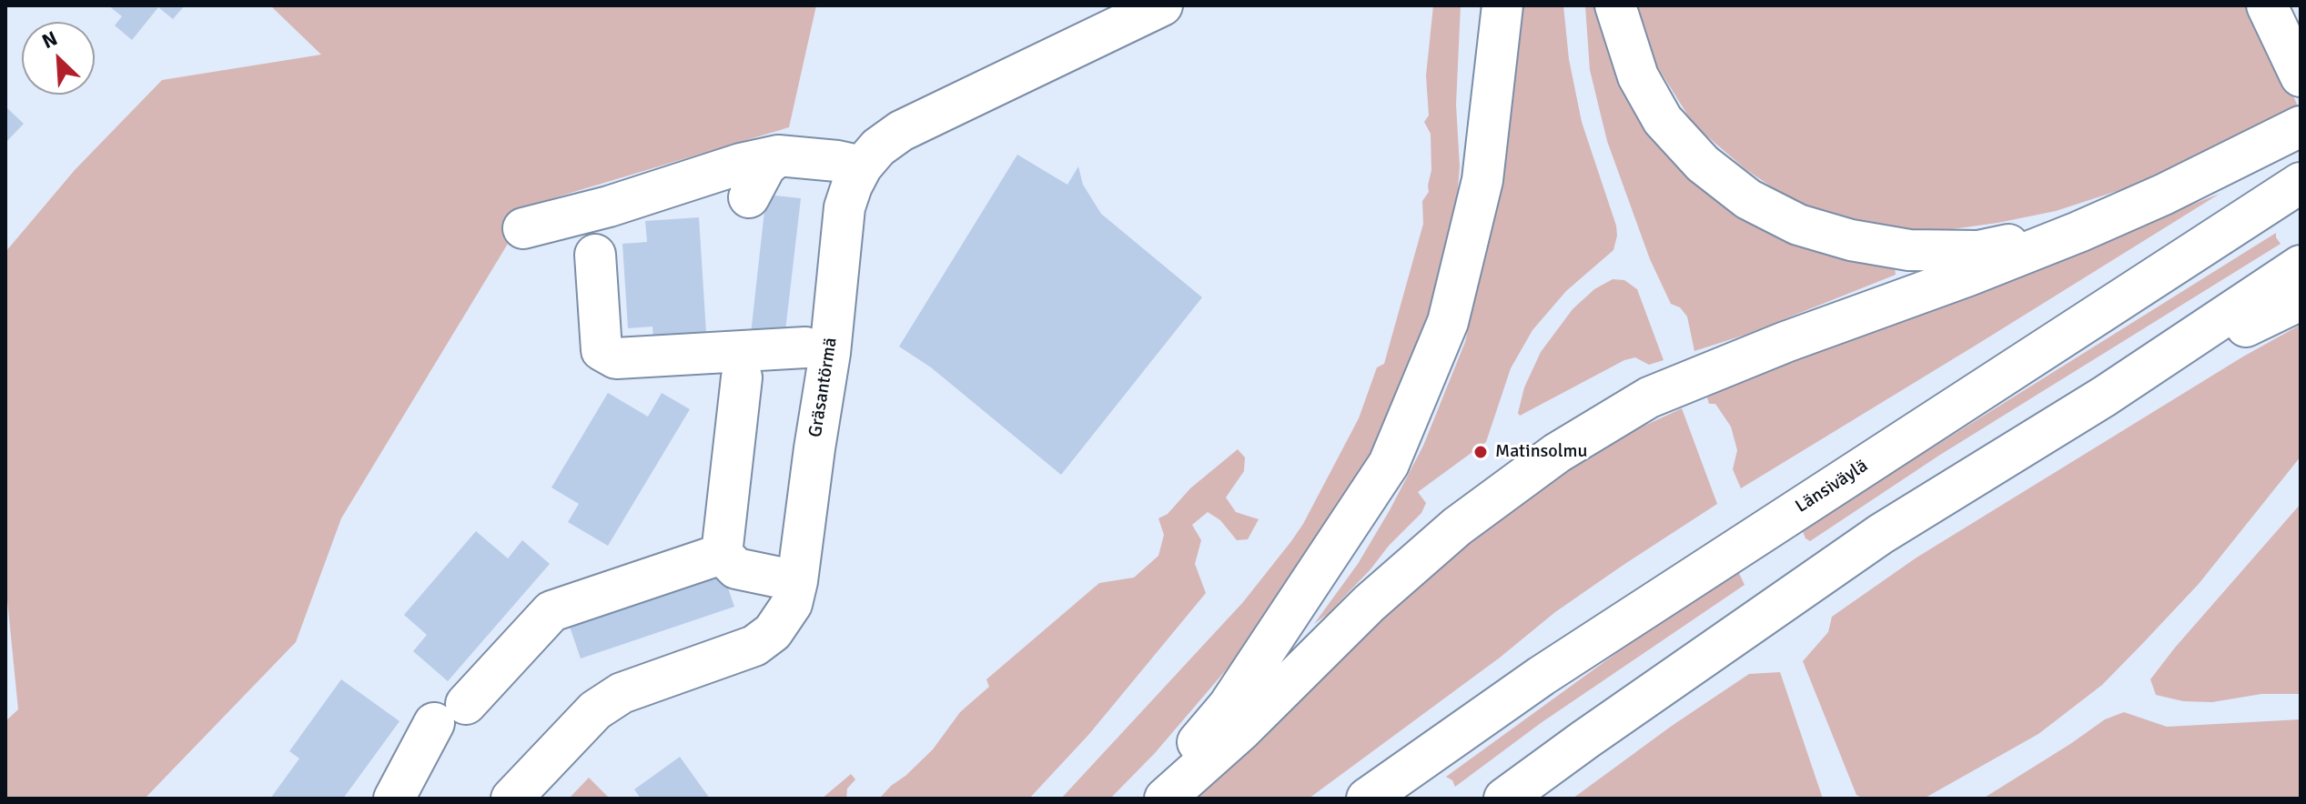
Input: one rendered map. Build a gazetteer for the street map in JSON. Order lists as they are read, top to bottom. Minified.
{"streets":{"main road":["Gräsantörmä","Länsiväylä"]},"places":["Matinsolmu"],"north":"top left"}
